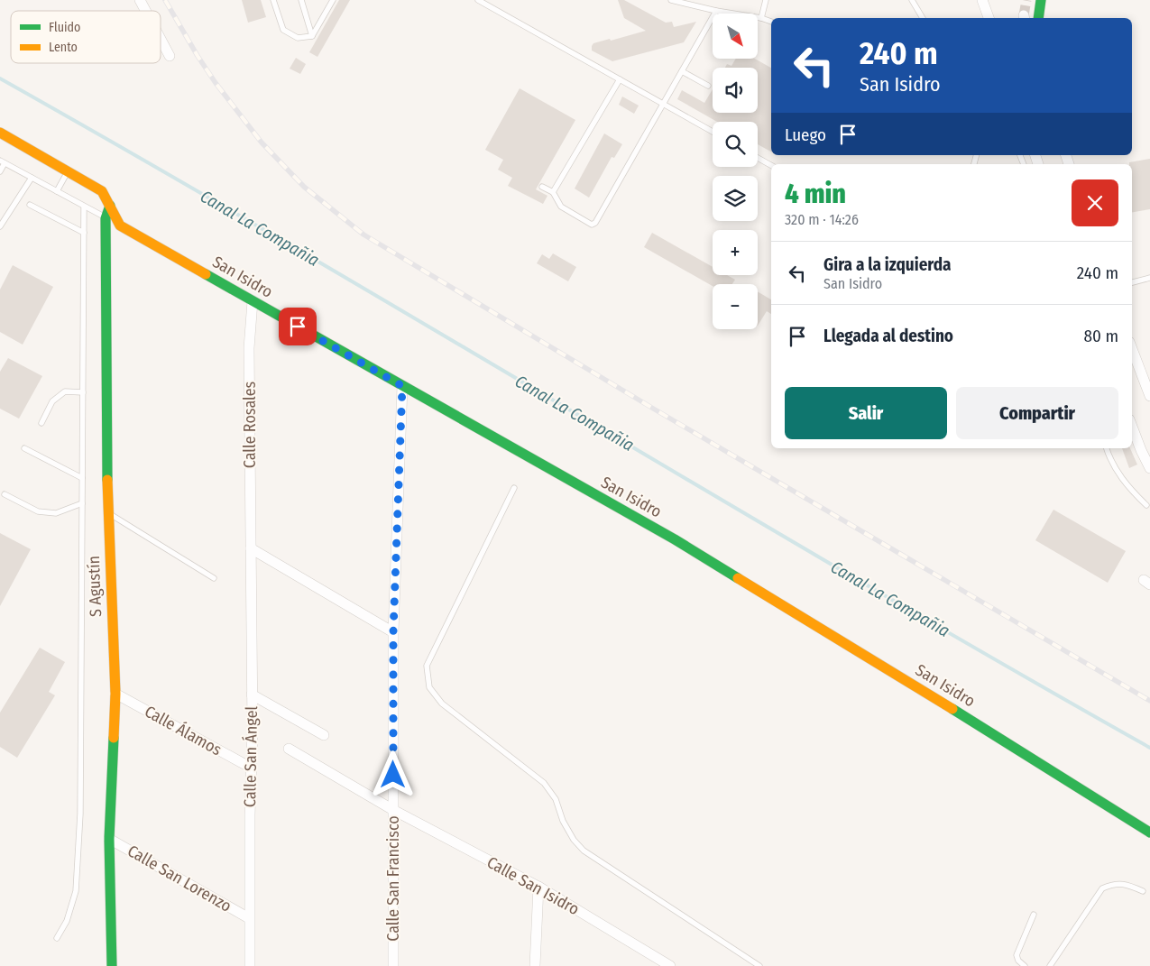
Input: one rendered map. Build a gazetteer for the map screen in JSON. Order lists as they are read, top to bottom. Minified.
{"streets":{"main road":["San Isidro","S Agustín"],"street":["Calle Rosales","Calle Álamos","Calle San Ángel","Calle San Lorenzo","Calle San Francisco","Calle San Isidro"]},"crossings":[["San Isidro","Calle Rosales"],["San Isidro","S Agustín"],["San Isidro","Calle San Francisco"],["Calle Rosales","Calle San Ángel"],["S Agustín","Calle Álamos"],["S Agustín","Calle San Lorenzo"],["Calle Álamos","Calle San Ángel"],["Calle San Ángel","Calle San Lorenzo"],["Calle San Francisco","Calle San Isidro"]],"water":["Canal La Compañia"],"legend":["Fluido","Lento"],"north":"bottom right","page":{"map_buttons":["+","−"],"turn":["240 m","San Isidro"],"then":"Luego","heading":["4 min","320 m · 14:26"],"list":[{"name":"Gira a la izquierda","note":"San Isidro","value":"240 m"},{"name":"Llegada al destino","value":"80 m"}],"buttons":["Salir","Compartir"]}}
